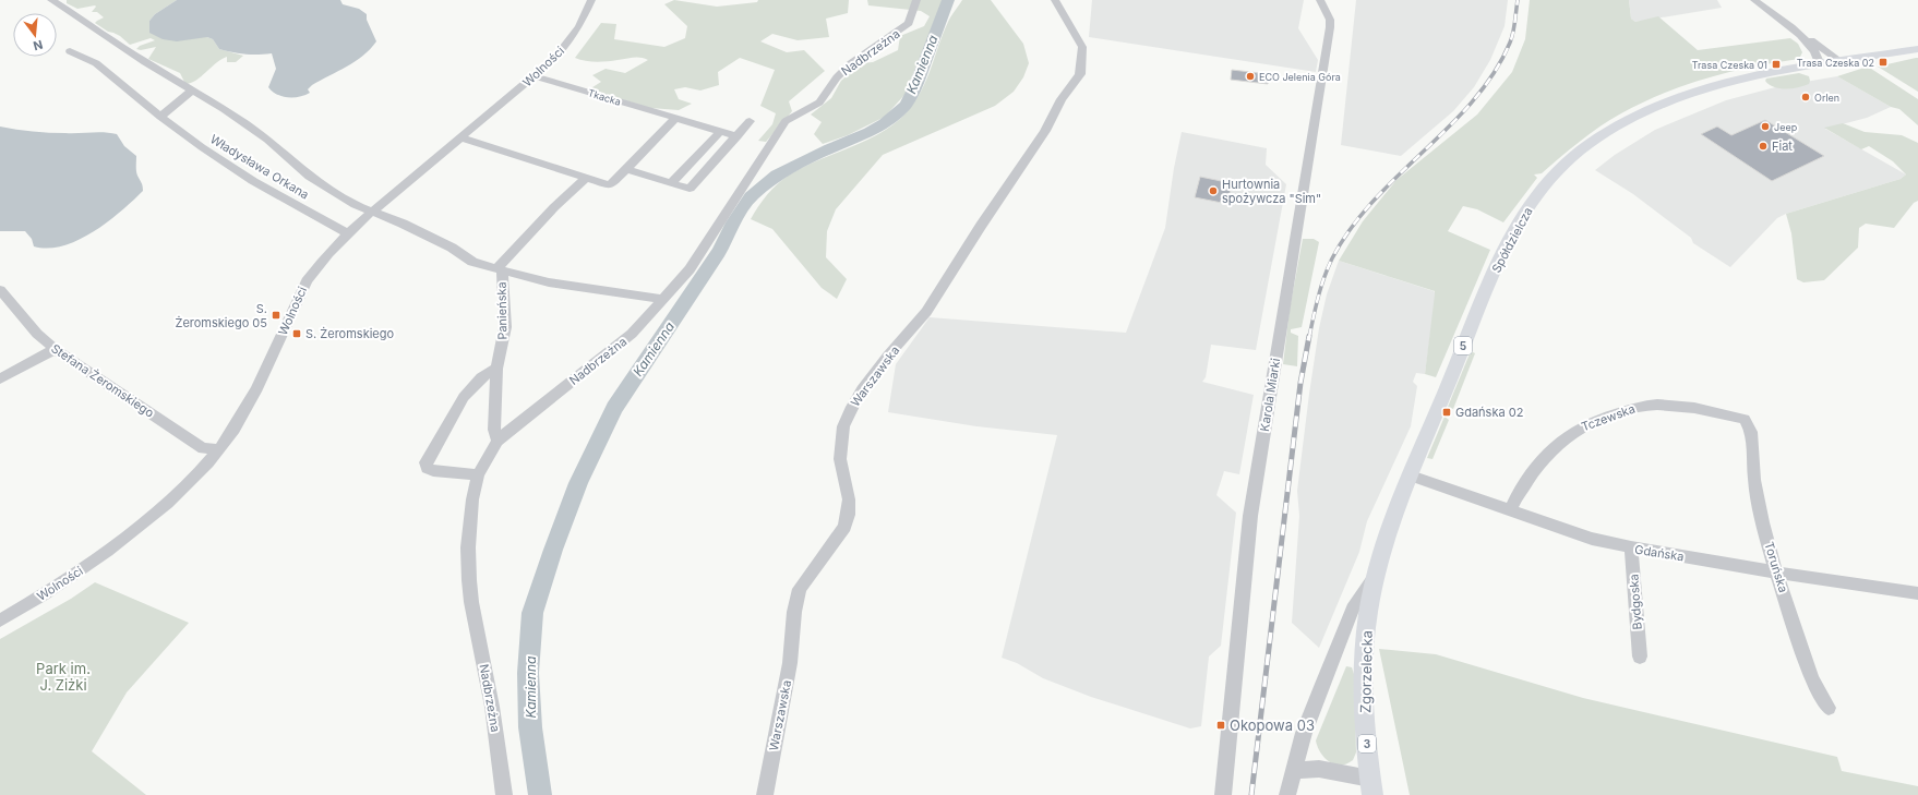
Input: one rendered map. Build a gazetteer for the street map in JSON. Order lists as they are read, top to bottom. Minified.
{"streets":{"main road":["Spółdzielcza","5","Zgorzelecka","3"],"street":["Nadbrzeżna","Wolności","Tkacka","Władysława Orkana","Panieńska","Warszawska","Stefana Żeromskiego","Karola Miarki","Tczewska","Gdańska","Toruńska","Bydgoska"]},"crossings":[["Nadbrzeżna","Panieńska"],["Wolności","Tkacka"],["Wolności","Władysława Orkana"],["Wolności","Panieńska"],["Wolności","Stefana Żeromskiego"],["Władysława Orkana","Panieńska"],["Spółdzielcza","5"],["Spółdzielcza","Gdańska"],["Spółdzielcza","Zgorzelecka"],["Tczewska","Gdańska"],["Tczewska","Toruńska"],["Gdańska","Toruńska"],["Gdańska","Bydgoska"]],"water":["Kamienna"],"parks":["Park im. J. Ziżki"],"places":{"transit":["Trasa Czeska 02","Trasa Czeska 01","S. Żeromskiego 05","S. Żeromskiego","Gdańska 02","Okopowa 03"],"other":["ECO Jelenia Góra","Orlen","Jeep","Fiat","Hurtownia spożywcza \"Sim\""]},"north":"bottom"}
